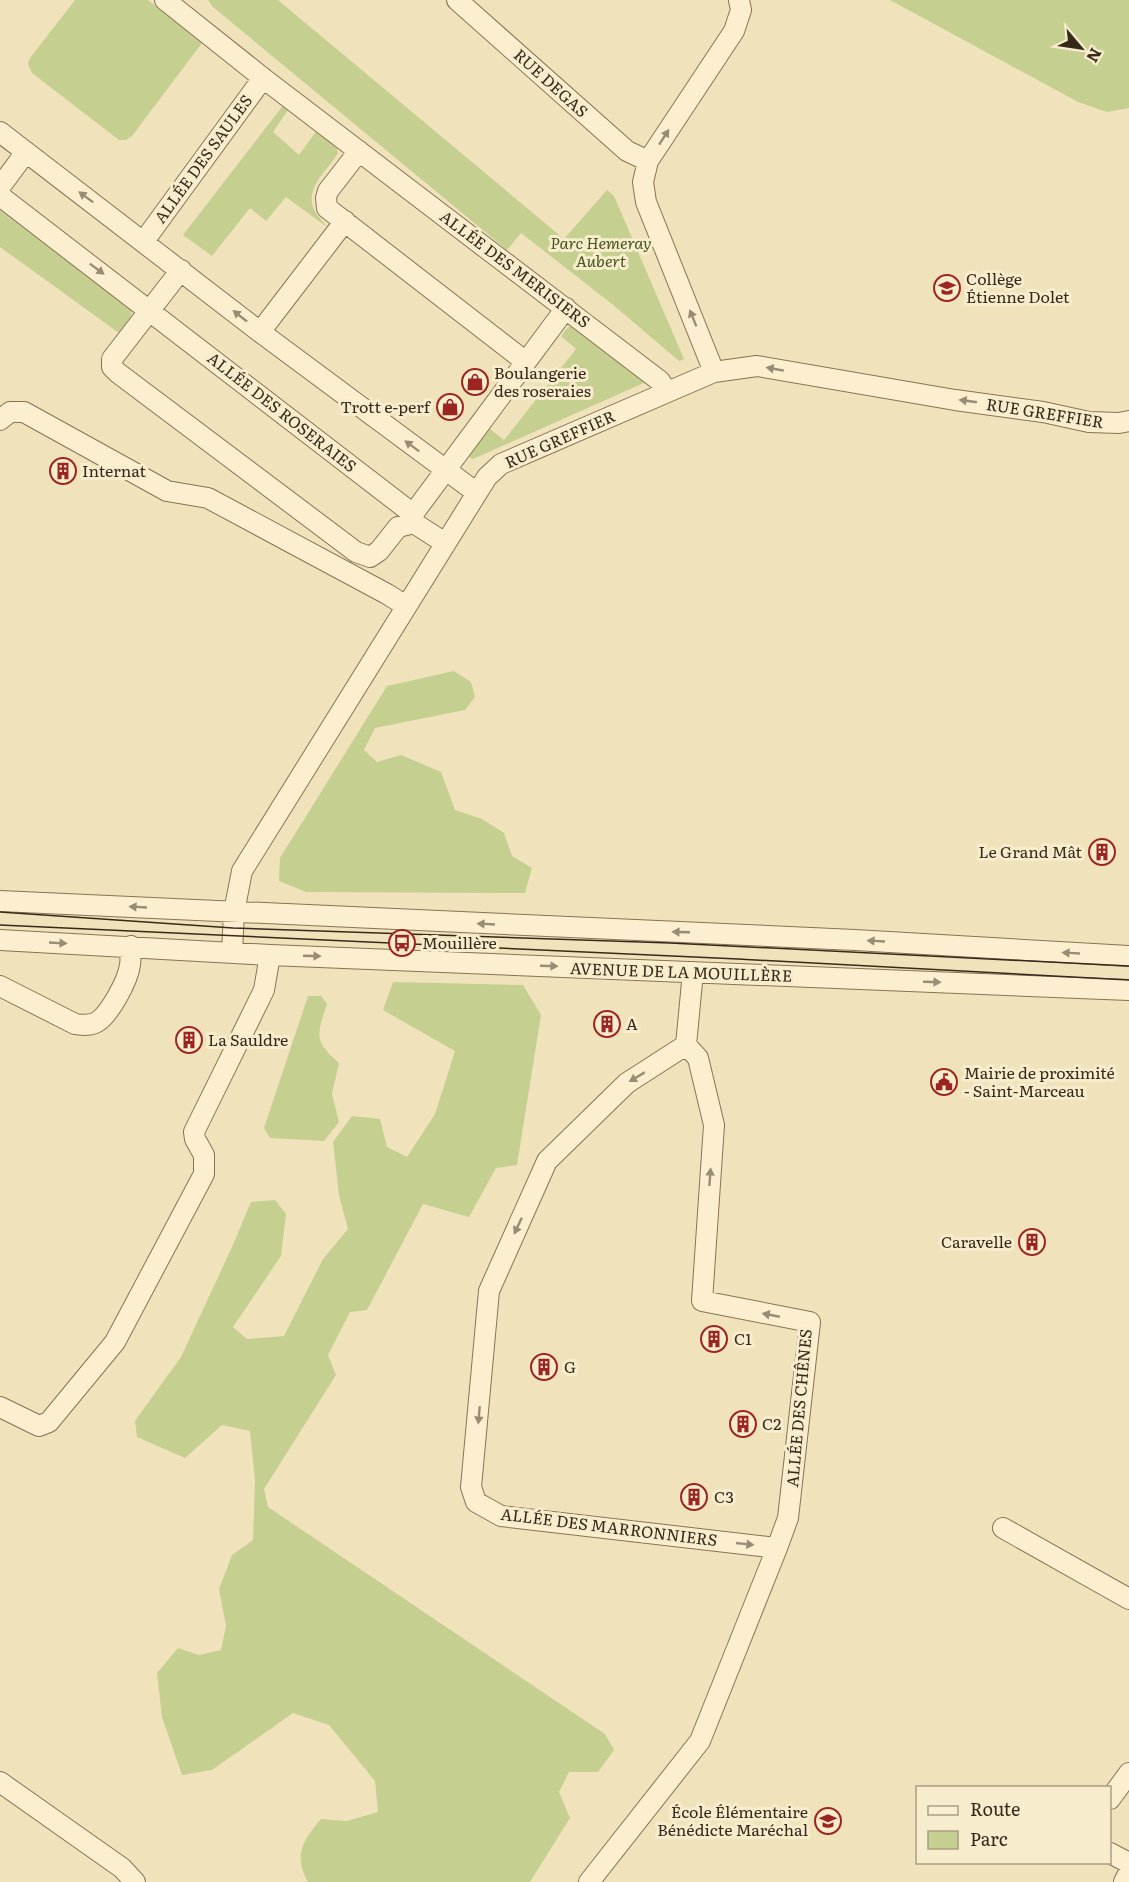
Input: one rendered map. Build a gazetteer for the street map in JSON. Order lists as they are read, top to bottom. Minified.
{"streets":{"street":["RUE DEGAS","ALLÉE DES SAULES","ALLÉE DES MERISIERS","ALLÉE DES ROSERAIES","RUE GREFFIER","AVENUE DE LA MOUILLÈRE","ALLÉE DES CHÊNES","ALLÉE DES MARRONNIERS"]},"crossings":[["ALLÉE DES SAULES","ALLÉE DES MERISIERS"],["ALLÉE DES MERISIERS","RUE GREFFIER"],["ALLÉE DES ROSERAIES","RUE GREFFIER"],["ALLÉE DES CHÊNES","ALLÉE DES MARRONNIERS"]],"one_way":["RUE GREFFIER","ALLÉE DES CHÊNES"],"parks":["Parc Hemeray Aubert"],"places":{"school or university":["Collège Étienne Dolet","École Élémentaire Bénédicte Maréchal"],"shop":["Boulangerie des roseraies","Trott e-perf"],"building":["Internat","Le Grand Mât","A","La Sauldre","Caravelle","C1","G","C2","C3"],"bus stop":["Mouillère"],"public building":["Mairie de proximité - Saint-Marceau"]},"legend":["Route","Parc"],"north":"bottom right"}
